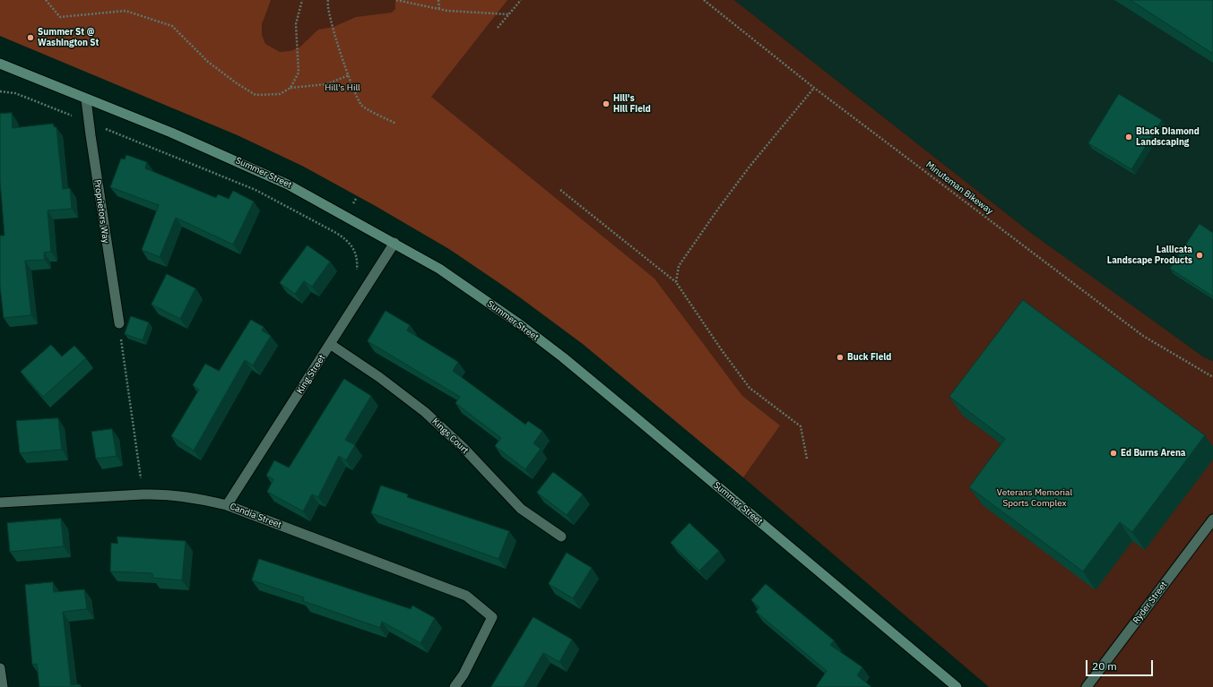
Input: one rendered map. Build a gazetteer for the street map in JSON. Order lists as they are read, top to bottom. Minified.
{"streets":{"main road":["Summer Street"],"street":["Proprietors Way","King Street","Kings Court","Candia Street","Ryder Street"],"path":["Minuteman Bikeway"]},"crossings":[["Summer Street","Proprietors Way"],["Summer Street","King Street"],["King Street","Kings Court"],["King Street","Candia Street"]],"parks":["Hill's Hill","Veterans Memorial Sports Complex"],"places":["Summer St @ Washington St","Hill's Hill Field","Black Diamond Landscaping","Lallicata Landscape Products","Buck Field","Ed Burns Arena"],"scale_bar":"20 m"}
